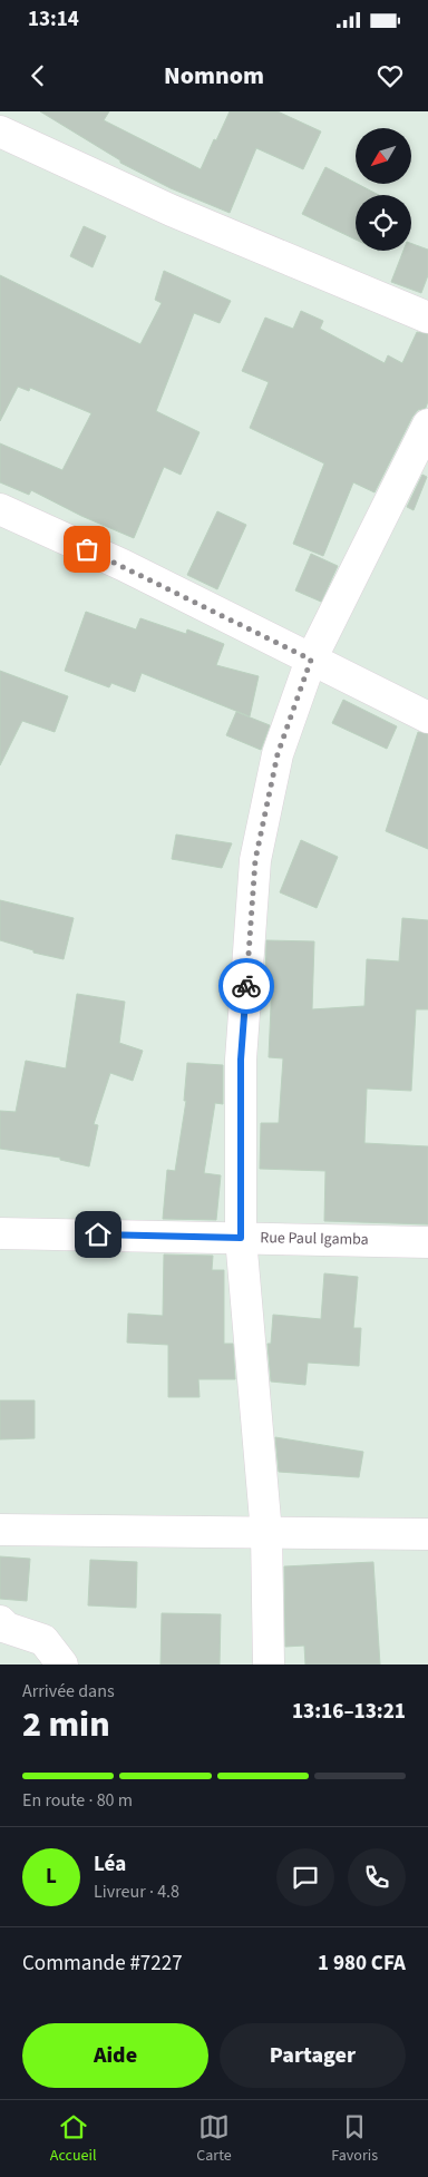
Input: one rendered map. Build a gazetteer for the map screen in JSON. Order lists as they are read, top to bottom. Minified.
{"streets":{"street":["Rue Paul Igamba"]},"north":"bottom left","page":{"status":"13:14","header":"Nomnom","heading":["2 min","Arrivée dans","13:16–13:21"],"panel":["Léa","Livreur · 4.8","Commande #7227","1 980 CFA"],"bar":"En route · 80 m","round":"L","buttons":["Aide","Partager"],"tabs":["Accueil","Carte","Favoris"]}}
